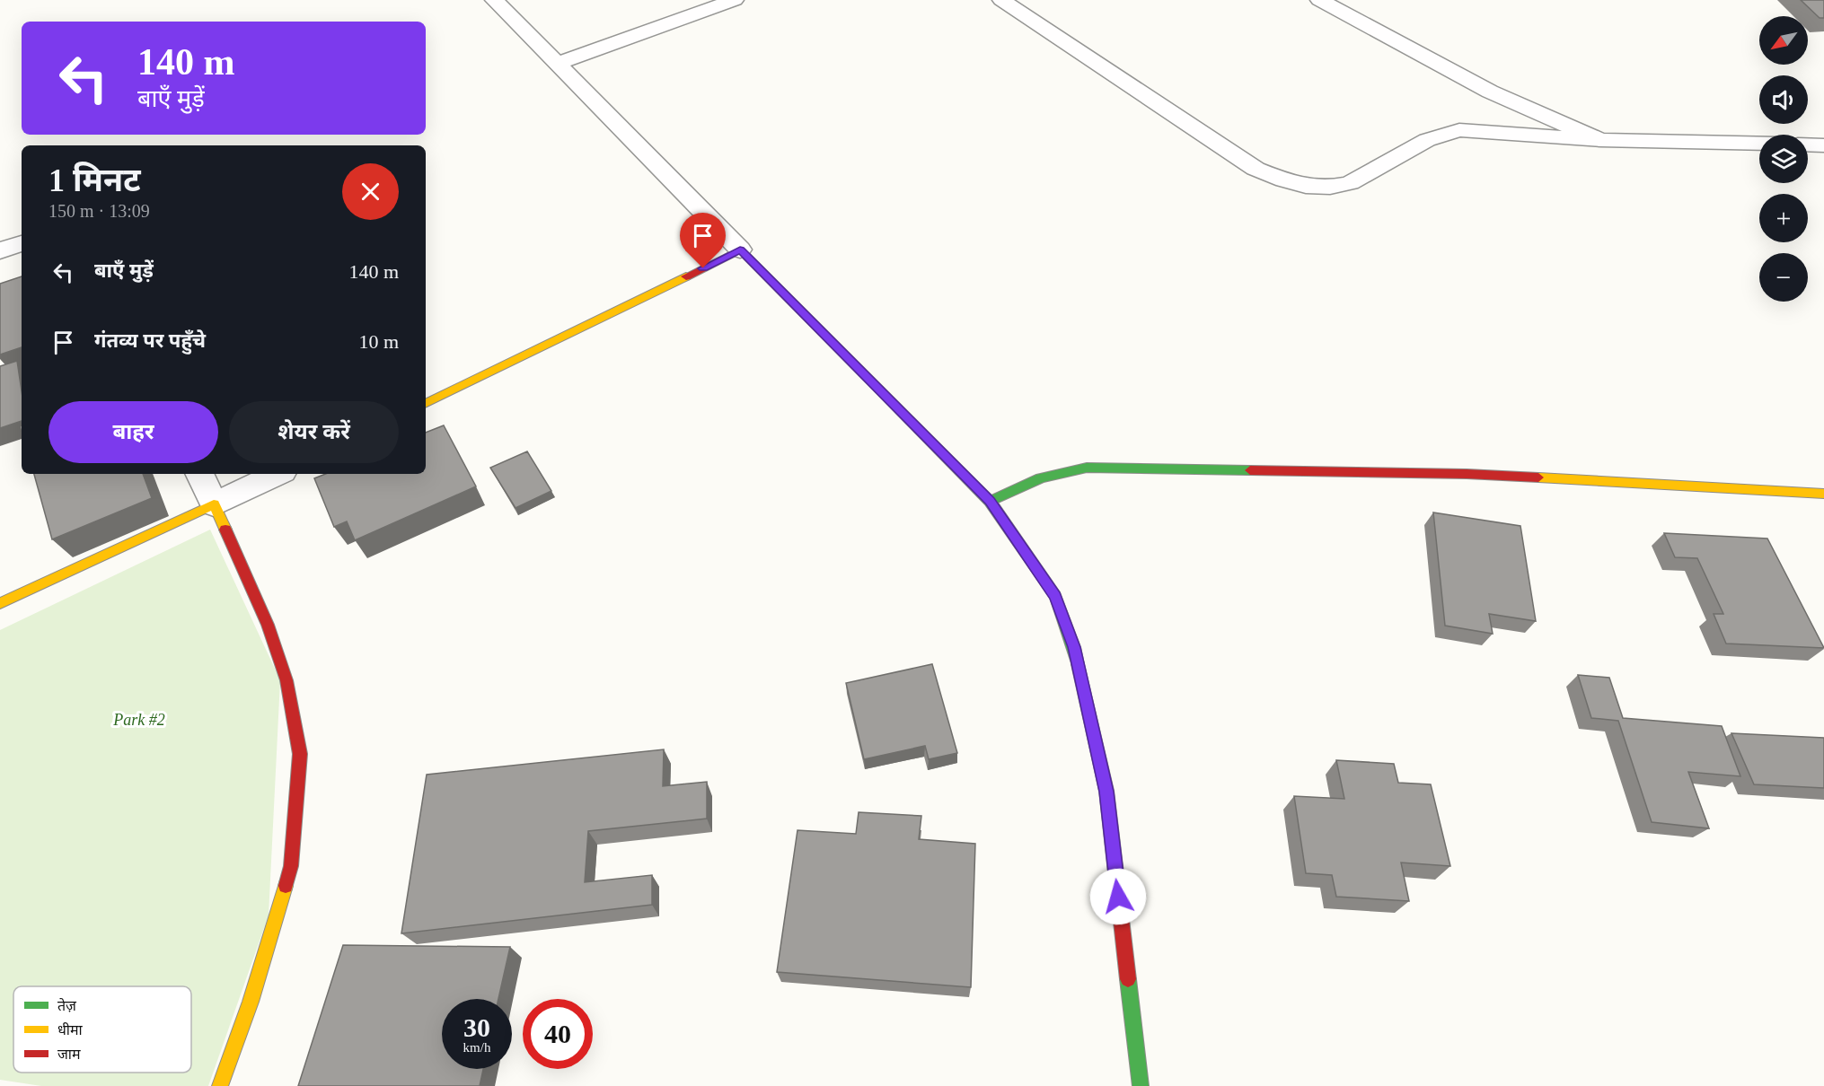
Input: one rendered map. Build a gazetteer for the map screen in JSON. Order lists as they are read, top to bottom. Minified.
{"parks":["Park #2"],"legend":["तेज़","धीमा","जाम"],"north":"bottom left","page":{"map_buttons":["+","−"],"turn":["140 m","बाएँ मुड़ें"],"heading":["1 मिनट","150 m · 13:09"],"list":[{"name":"बाएँ मुड़ें","value":"140 m"},{"name":"गंतव्य पर पहुँचे","value":"10 m"}],"buttons":["बाहर","शेयर करें"],"speed":"30 km/h","limit":"40"}}
